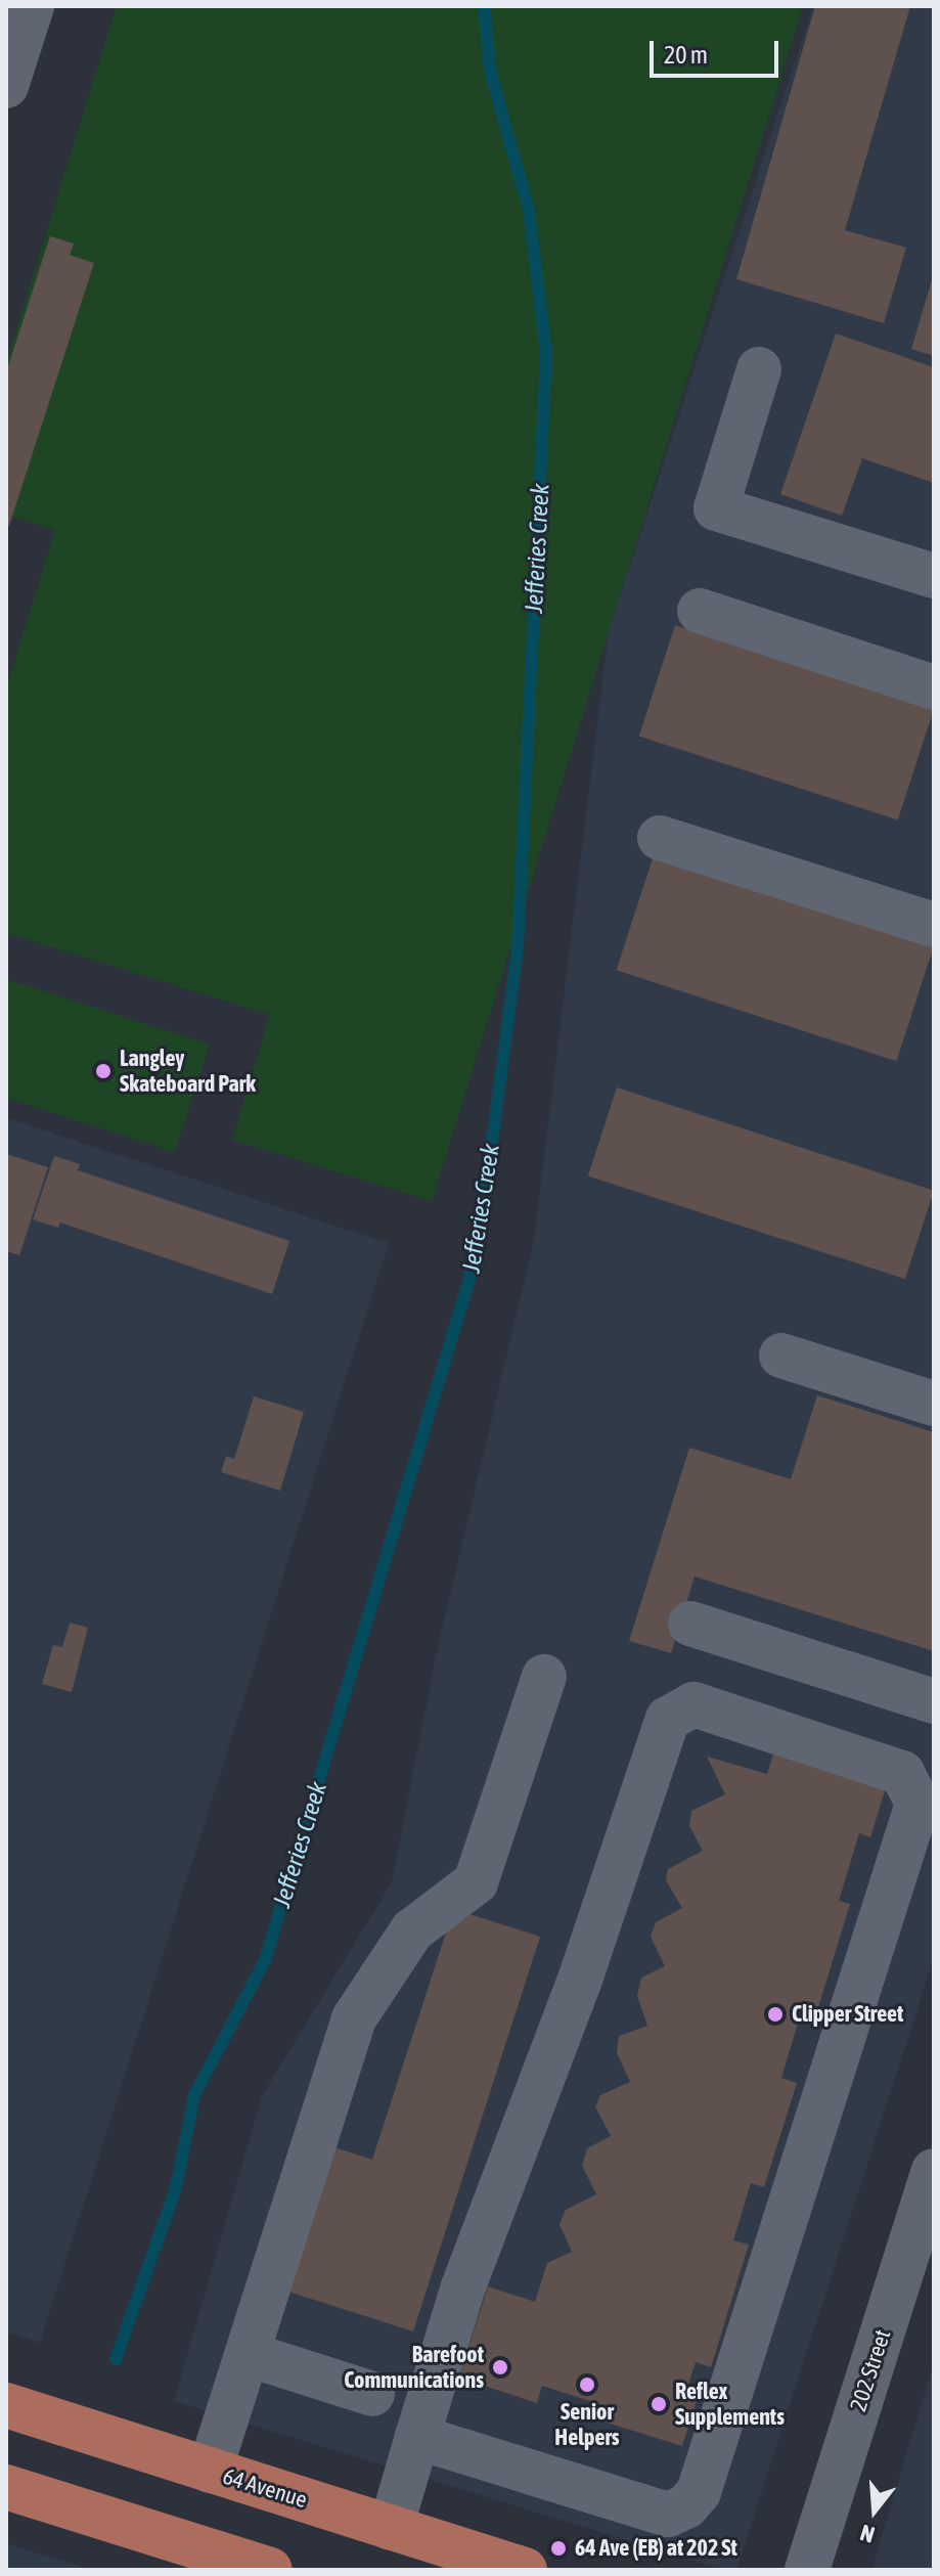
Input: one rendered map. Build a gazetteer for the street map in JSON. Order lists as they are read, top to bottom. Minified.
{"streets":{"main road":["64 Avenue"],"street":["202 Street"]},"water":["Jefferies Creek"],"places":["Langley Skateboard Park","Clipper Street","Barefoot Communications","Senior Helpers","Reflex Supplements","64 Ave (EB) at 202 St"],"scale_bar":"20 m","north":"bottom"}
